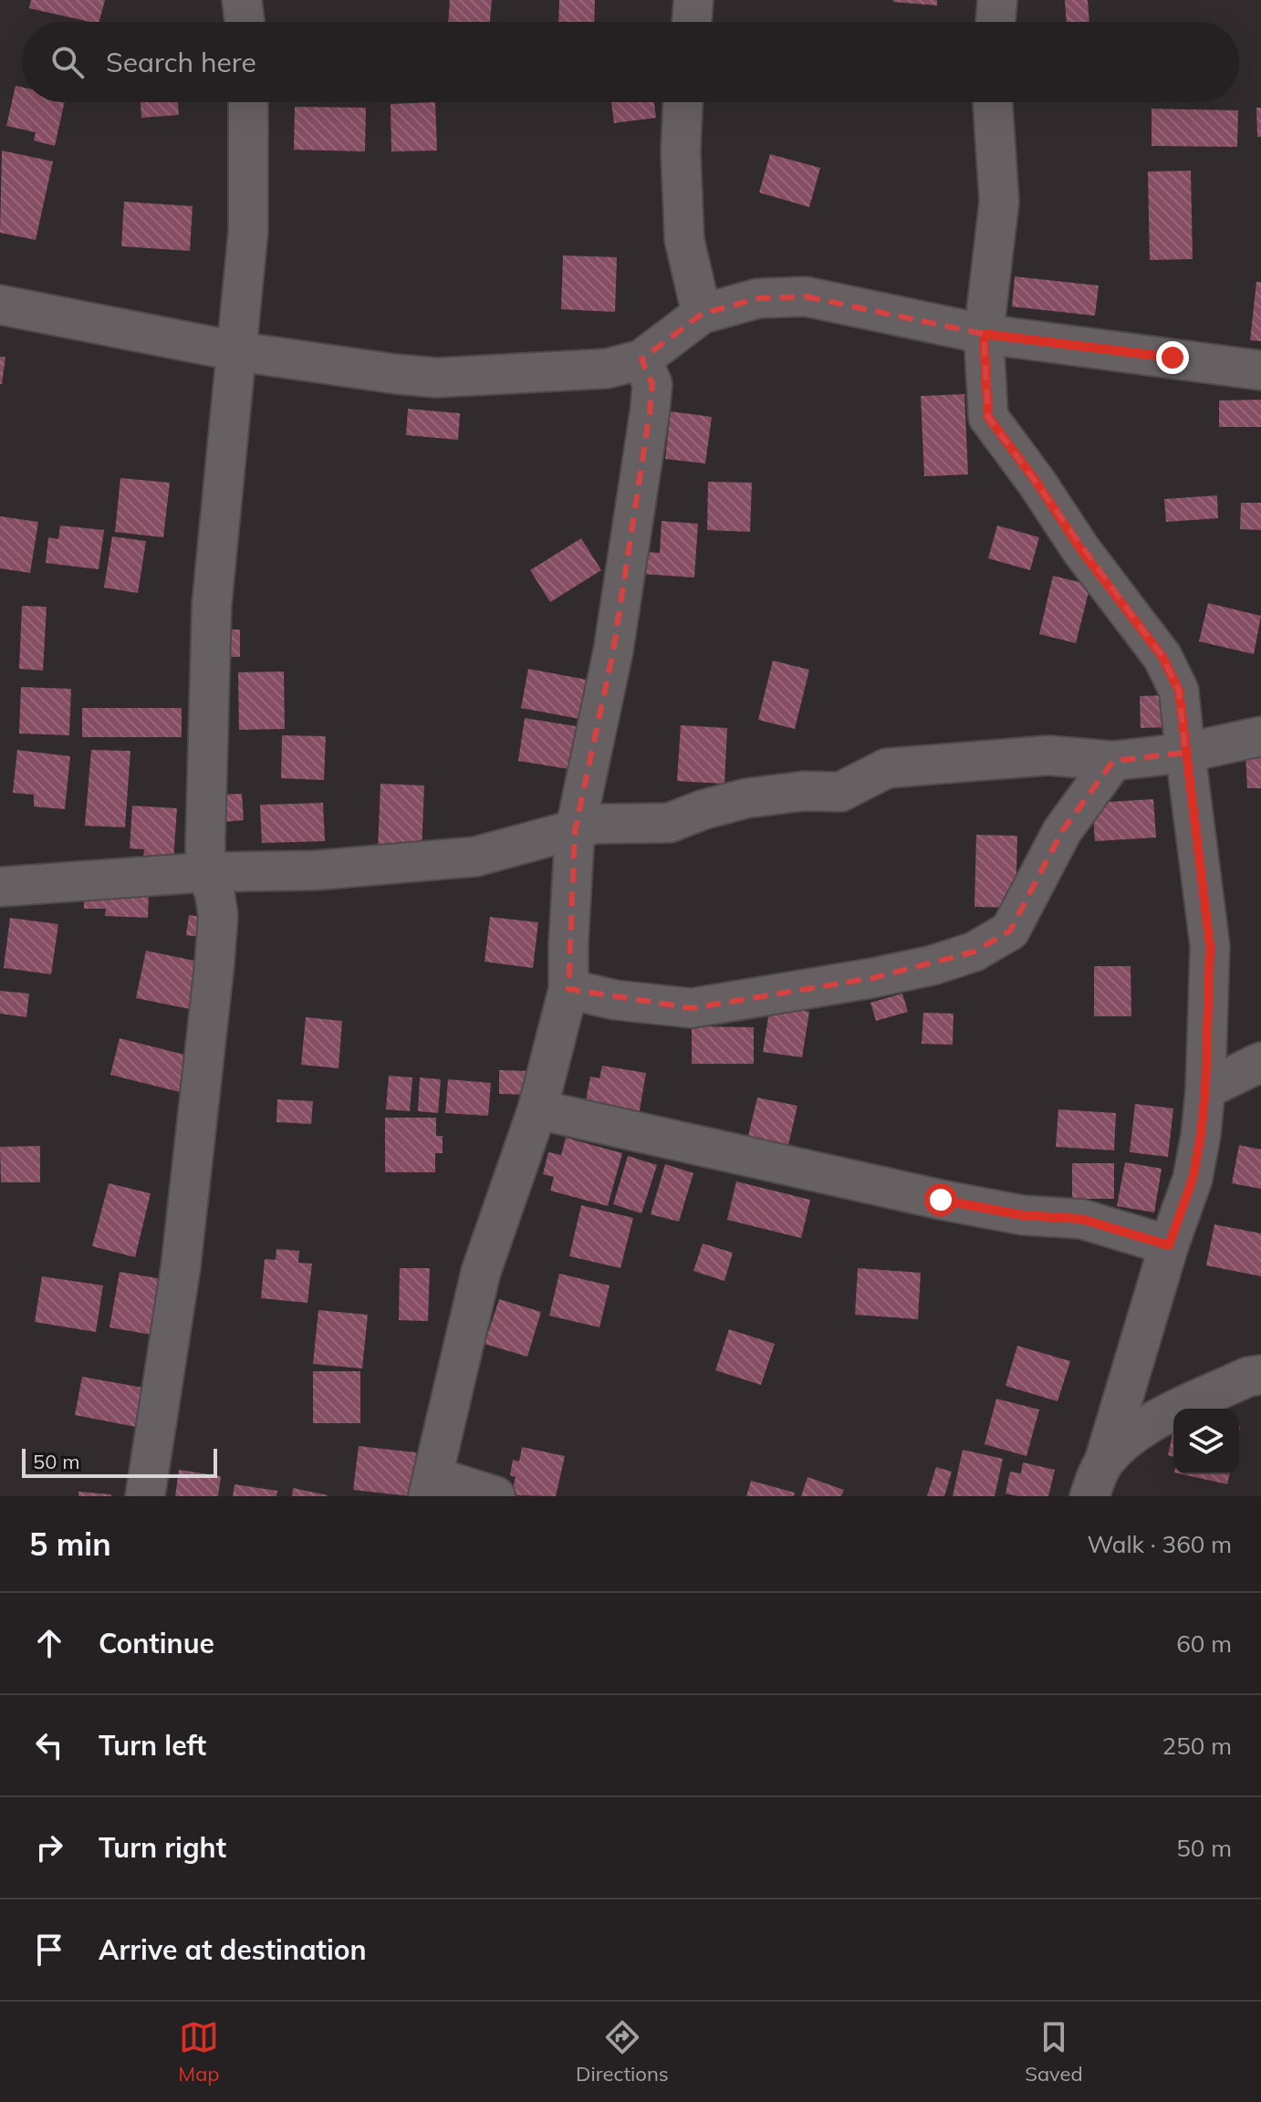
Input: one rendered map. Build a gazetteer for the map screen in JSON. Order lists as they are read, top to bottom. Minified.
{"scale_bar":"50 m","page":{"search":"Search here","scale":"50 m","heading":["5 min","Walk · 360 m"],"list":[["Continue","60 m"],["Turn left","250 m"],["Turn right","50 m"],"Arrive at destination"],"nav":["Map","Directions","Saved"]}}
